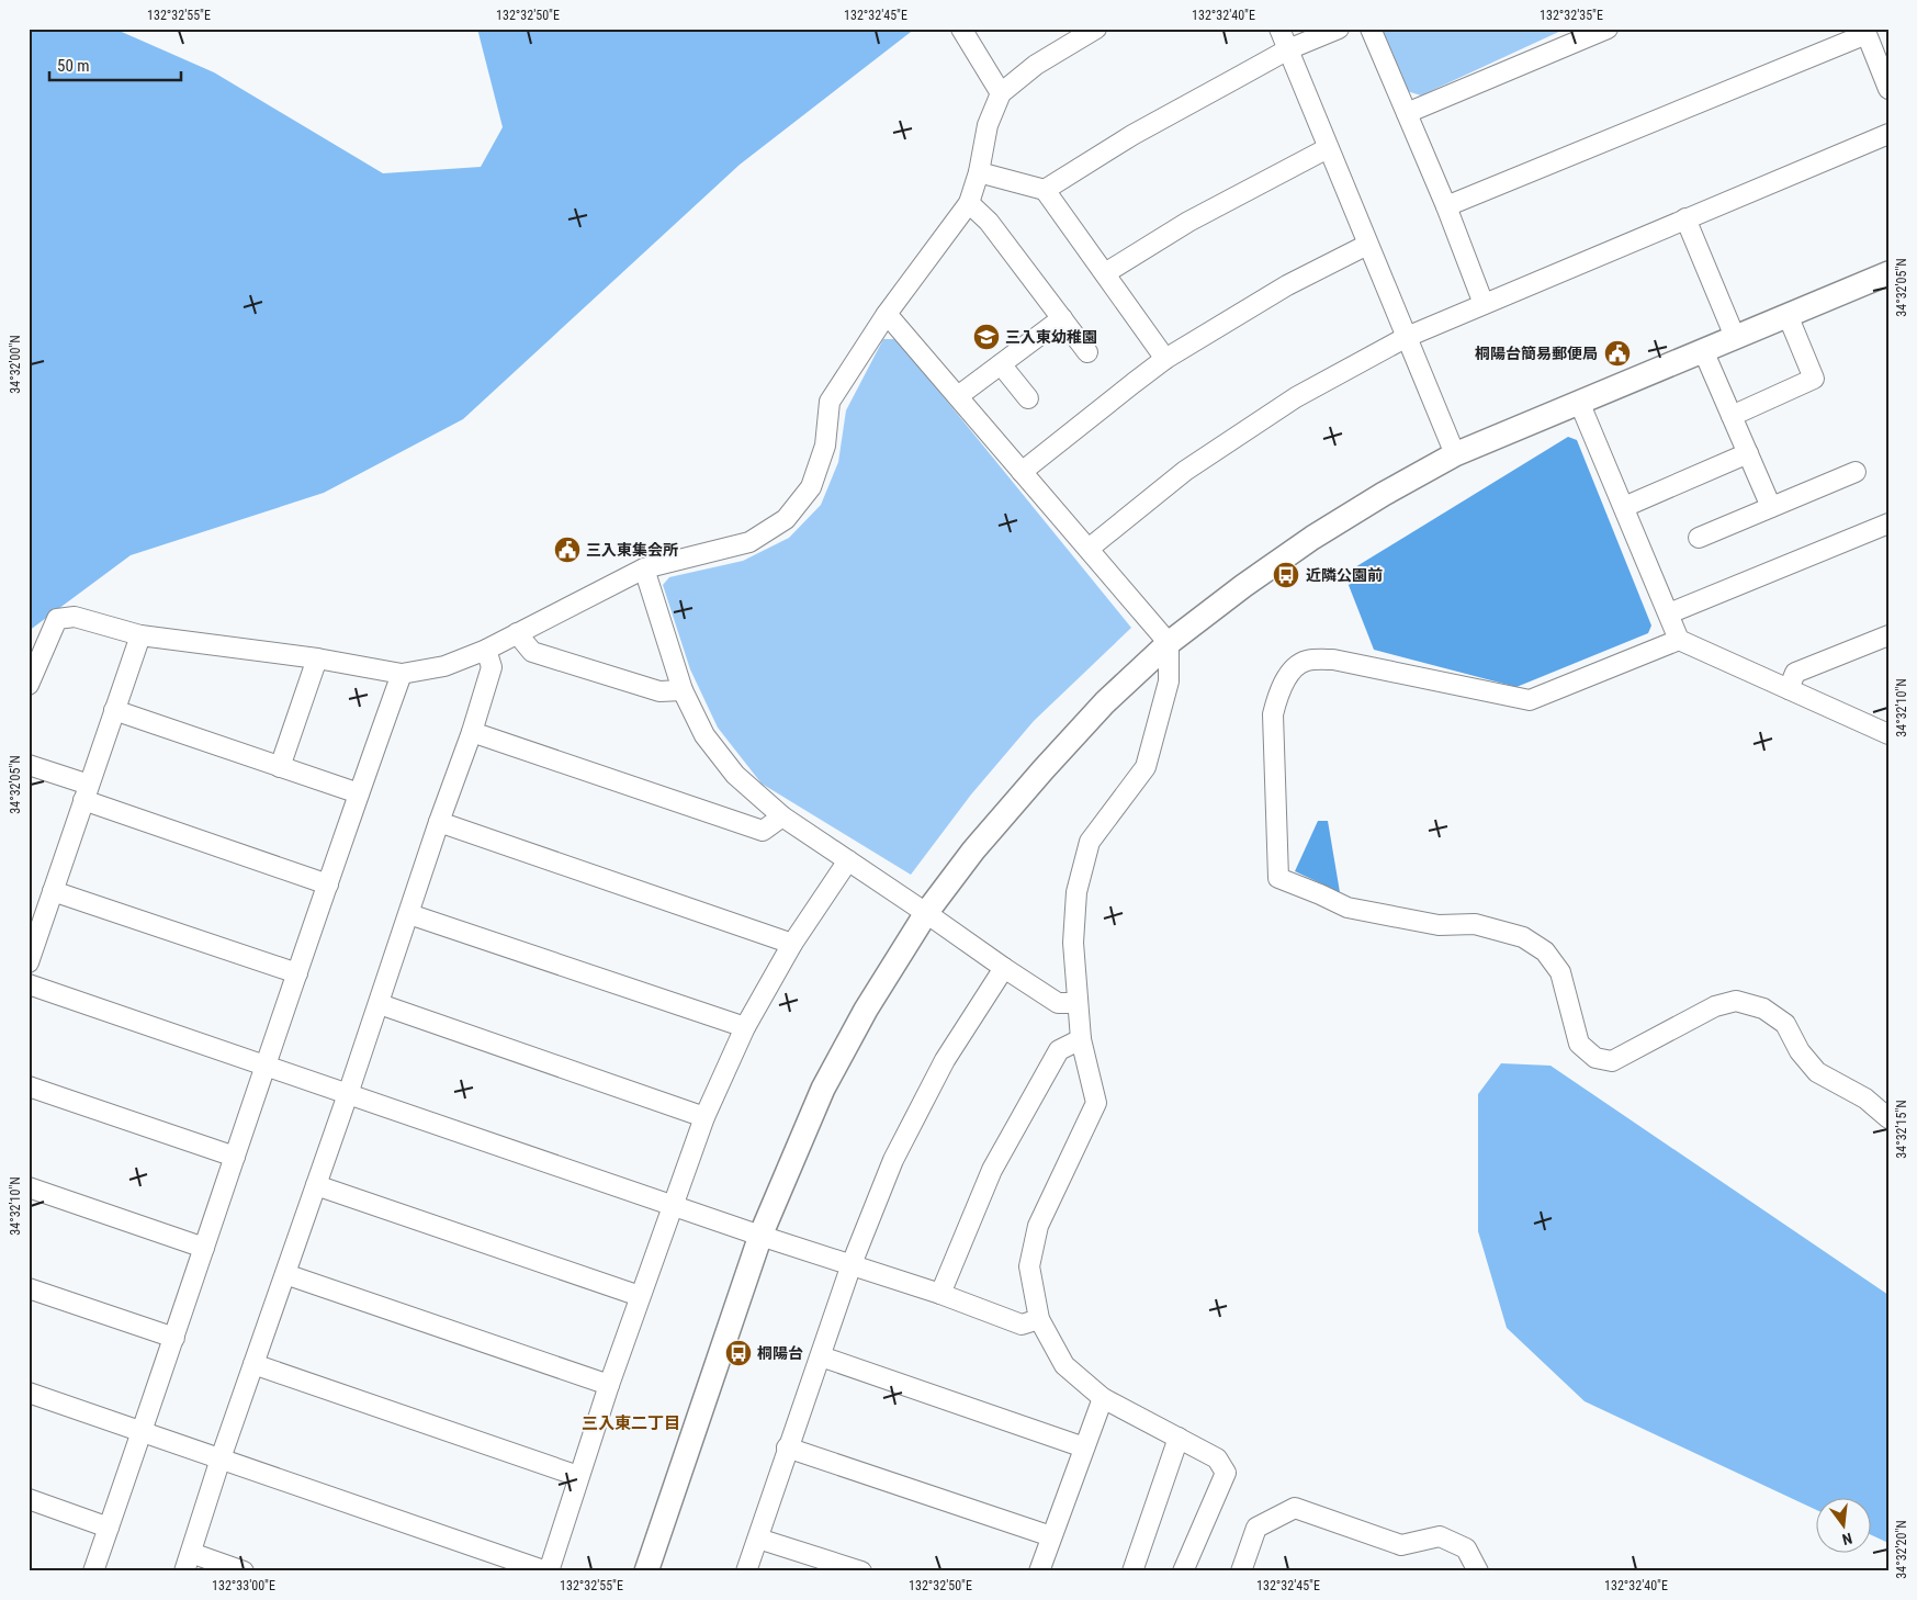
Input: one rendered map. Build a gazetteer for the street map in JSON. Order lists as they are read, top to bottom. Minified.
{"districts":["三入東二丁目"],"places":{"school or university":["三入東幼稚園"],"public building":["桐陽台簡易郵便局","三入東集会所"],"bus stop":["近隣公園前","桐陽台"]},"scale_bar":"50 m","north":"bottom","coordinates":["132°32'55\"E","132°32'50\"E","132°32'45\"E","132°32'40\"E","132°32'35\"E","34°32'05\"N","34°32'00\"N","34°32'10\"N","34°32'15\"N","34°32'20\"N","132°33'00\"E"]}
